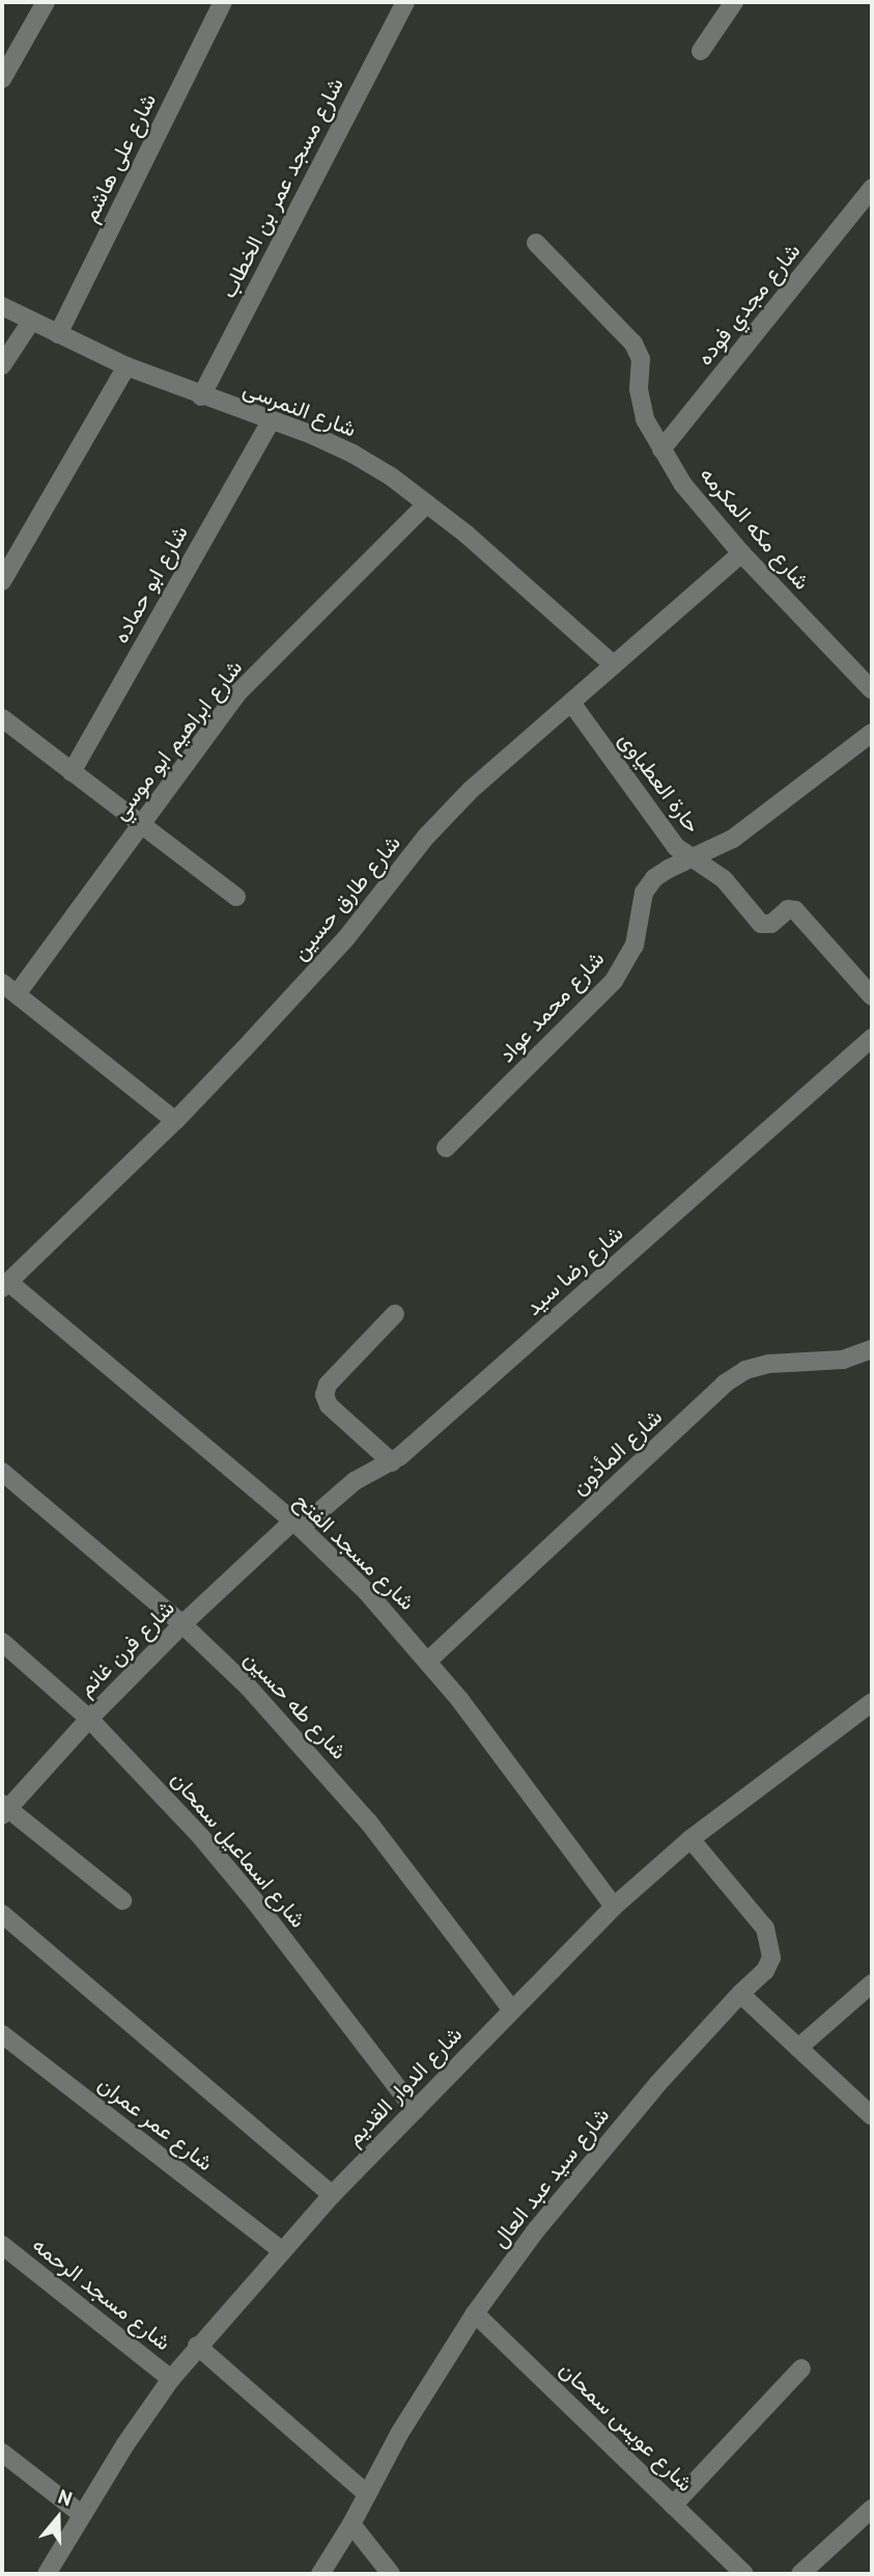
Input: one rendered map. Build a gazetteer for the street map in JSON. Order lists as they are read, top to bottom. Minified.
{"streets":{"street":["شارع على هاشم","شارع مسجد عمر بن الخطاب","شارع مجدي فوده","شارع النمرسى","شارع مكه المكرمه","شارع ابو حماده","شارع ابراهيم ابو موسي","حارة العطياوى","شارع طارق حسين","شارع محمد عواد","شارع رضا سيد","شارع المأذون","شارع مسجد الفتح","شارع فرن غانم","شارع طه حسين","شارع اسماعيل سمحان","شارع الدوار القديم","شارع عمر عمران","شارع سيد عبد العال","شارع مسجد الرحمه","شارع عويس سمحان"]},"crossings":[["شارع على هاشم","شارع النمرسى"],["شارع مسجد عمر بن الخطاب","شارع النمرسى"],["شارع مجدي فوده","شارع مكه المكرمه"],["شارع النمرسى","شارع ابو حماده"],["شارع النمرسى","شارع ابراهيم ابو موسي"],["شارع النمرسى","شارع طارق حسين"],["شارع مكه المكرمه","شارع طارق حسين"],["حارة العطياوى","شارع طارق حسين"],["حارة العطياوى","شارع محمد عواد"],["شارع طارق حسين","شارع مسجد الفتح"],["شارع رضا سيد","شارع مسجد الفتح"],["شارع رضا سيد","شارع فرن غانم"],["شارع المأذون","شارع مسجد الفتح"],["شارع مسجد الفتح","شارع فرن غانم"],["شارع مسجد الفتح","شارع الدوار القديم"],["شارع فرن غانم","شارع طه حسين"],["شارع فرن غانم","شارع اسماعيل سمحان"],["شارع طه حسين","شارع الدوار القديم"],["شارع اسماعيل سمحان","شارع الدوار القديم"],["شارع الدوار القديم","شارع عمر عمران"],["شارع الدوار القديم","شارع سيد عبد العال"],["شارع الدوار القديم","شارع مسجد الرحمه"],["شارع سيد عبد العال","شارع عويس سمحان"]],"north":"top"}
